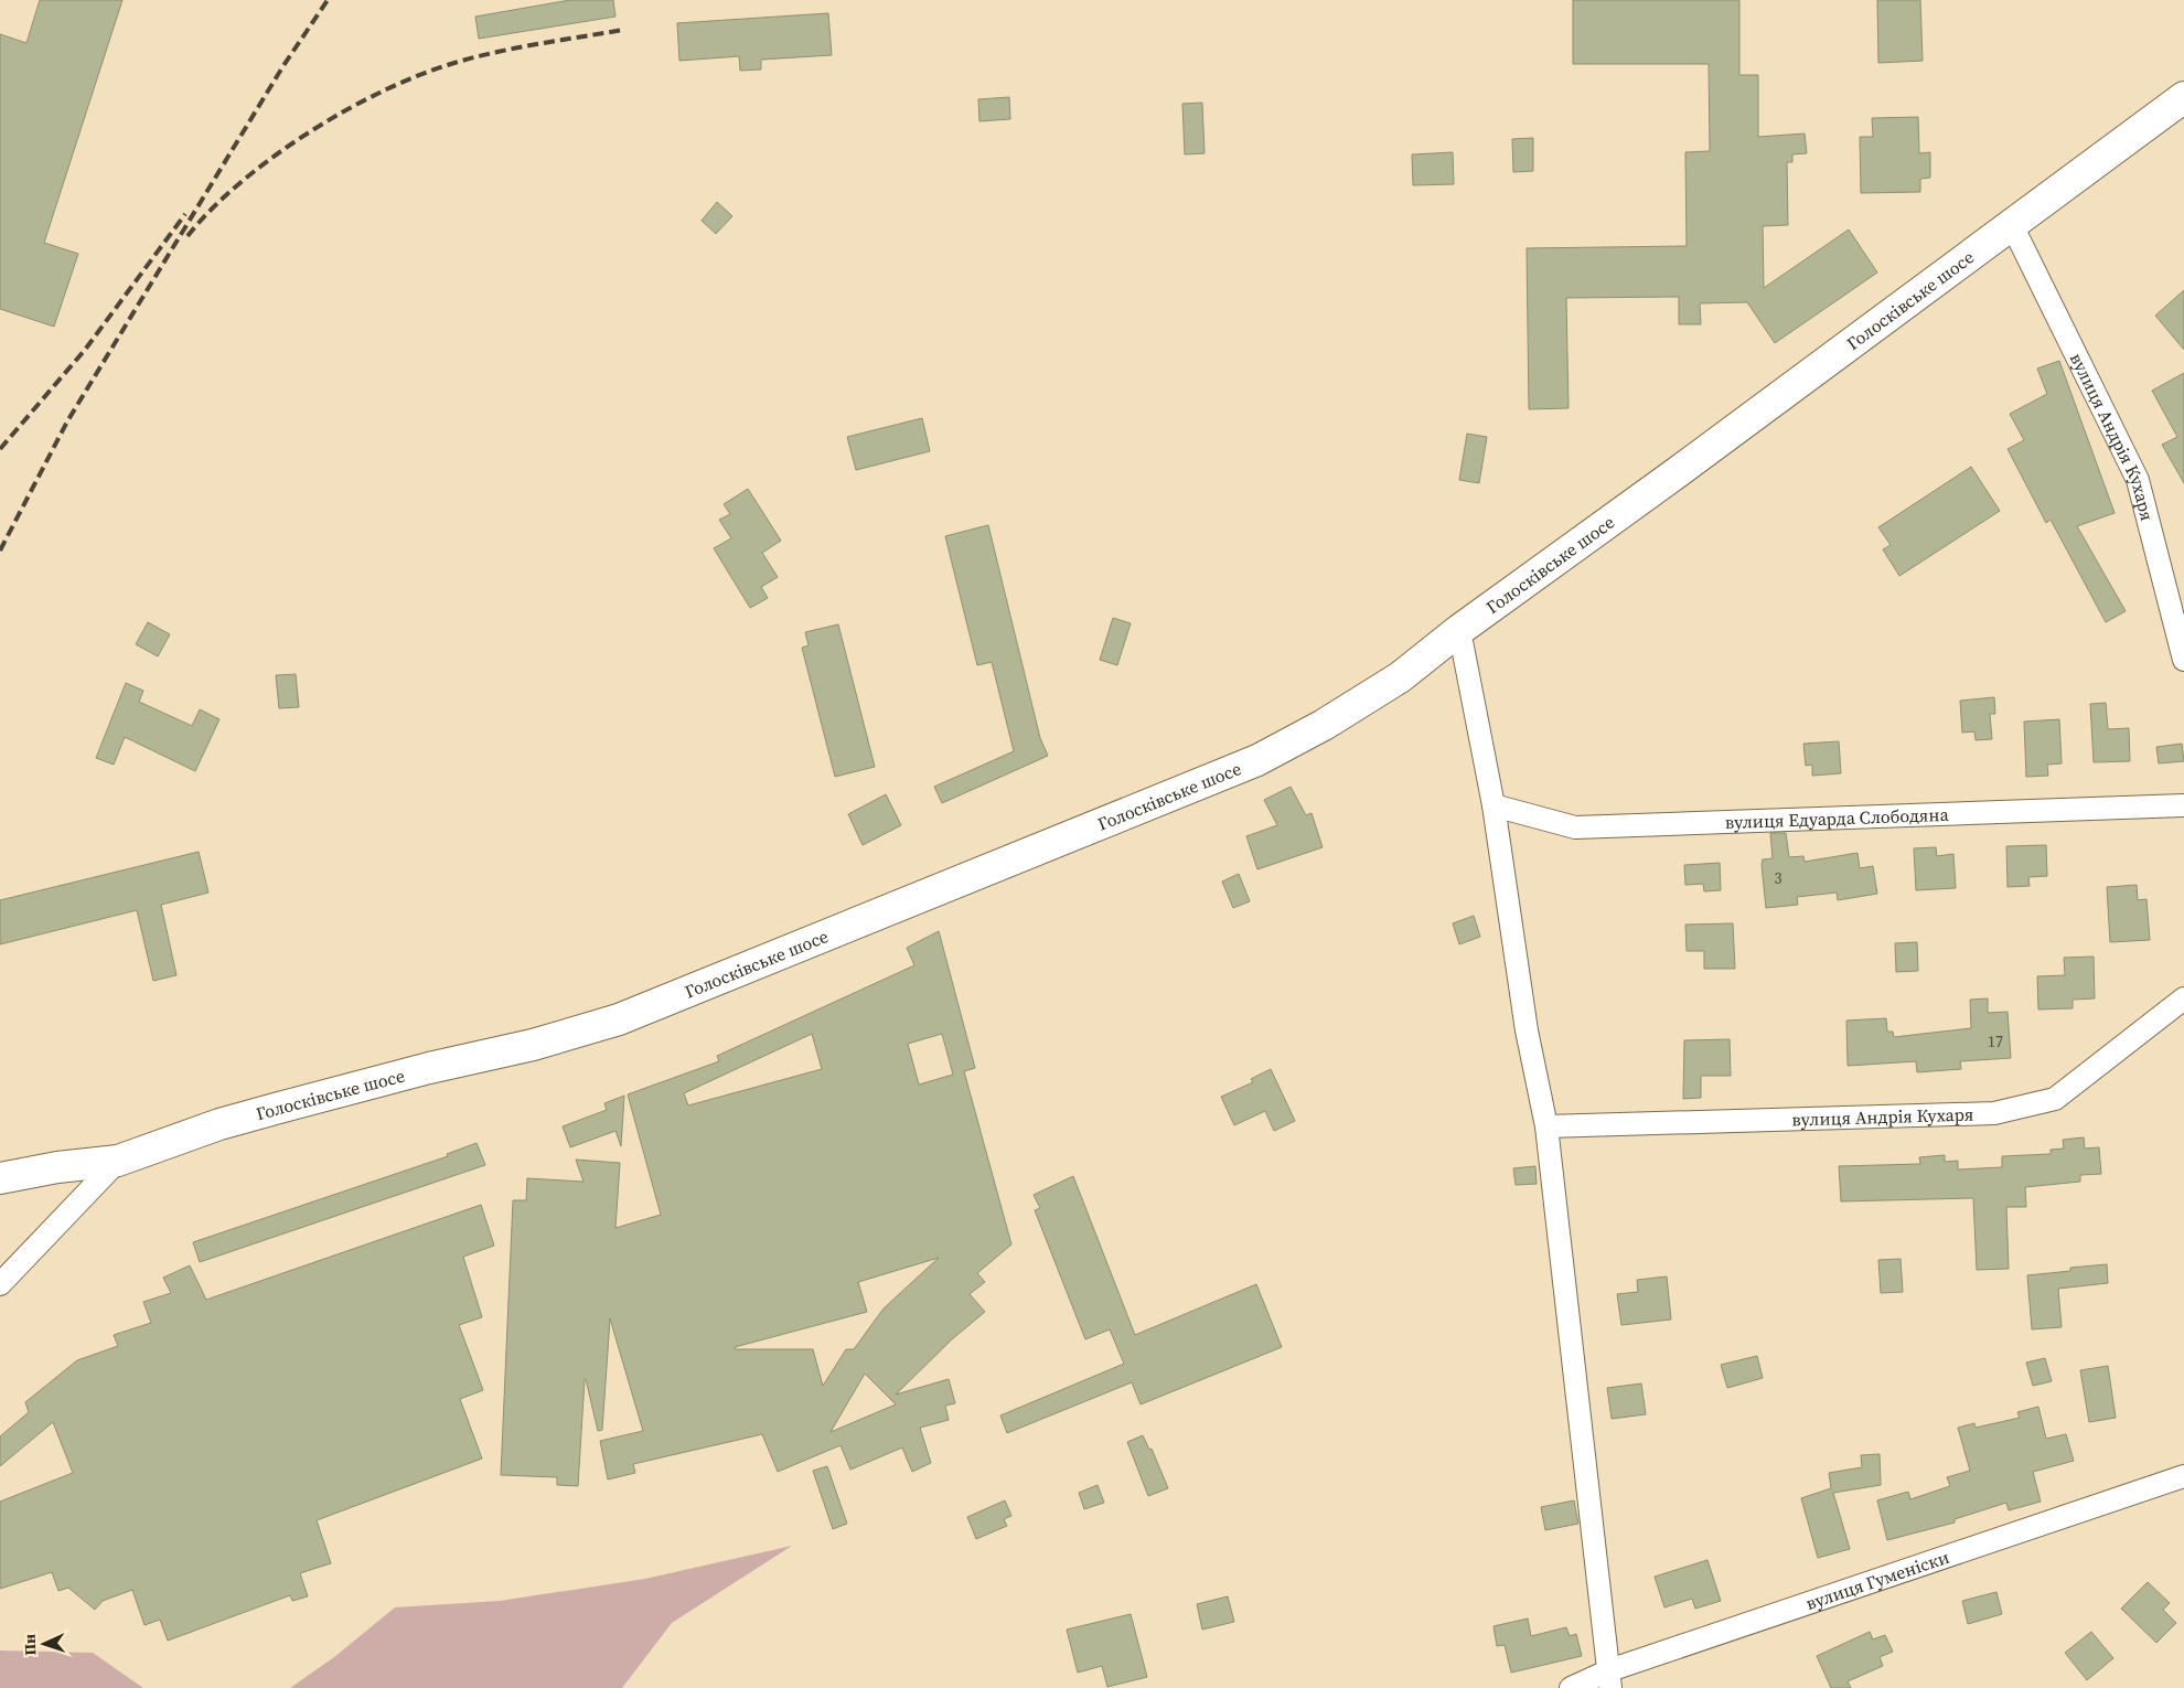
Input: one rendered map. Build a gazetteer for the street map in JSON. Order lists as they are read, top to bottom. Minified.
{"streets":{"street":["Голосківське шосе","вулиця Андрія Кухаря","вулиця Едуарда Слободяна","вулиця Гуменіски"]},"crossings":[["Голосківське шосе","вулиця Андрія Кухаря"]],"house_numbers":["3","17"],"north":"left"}
